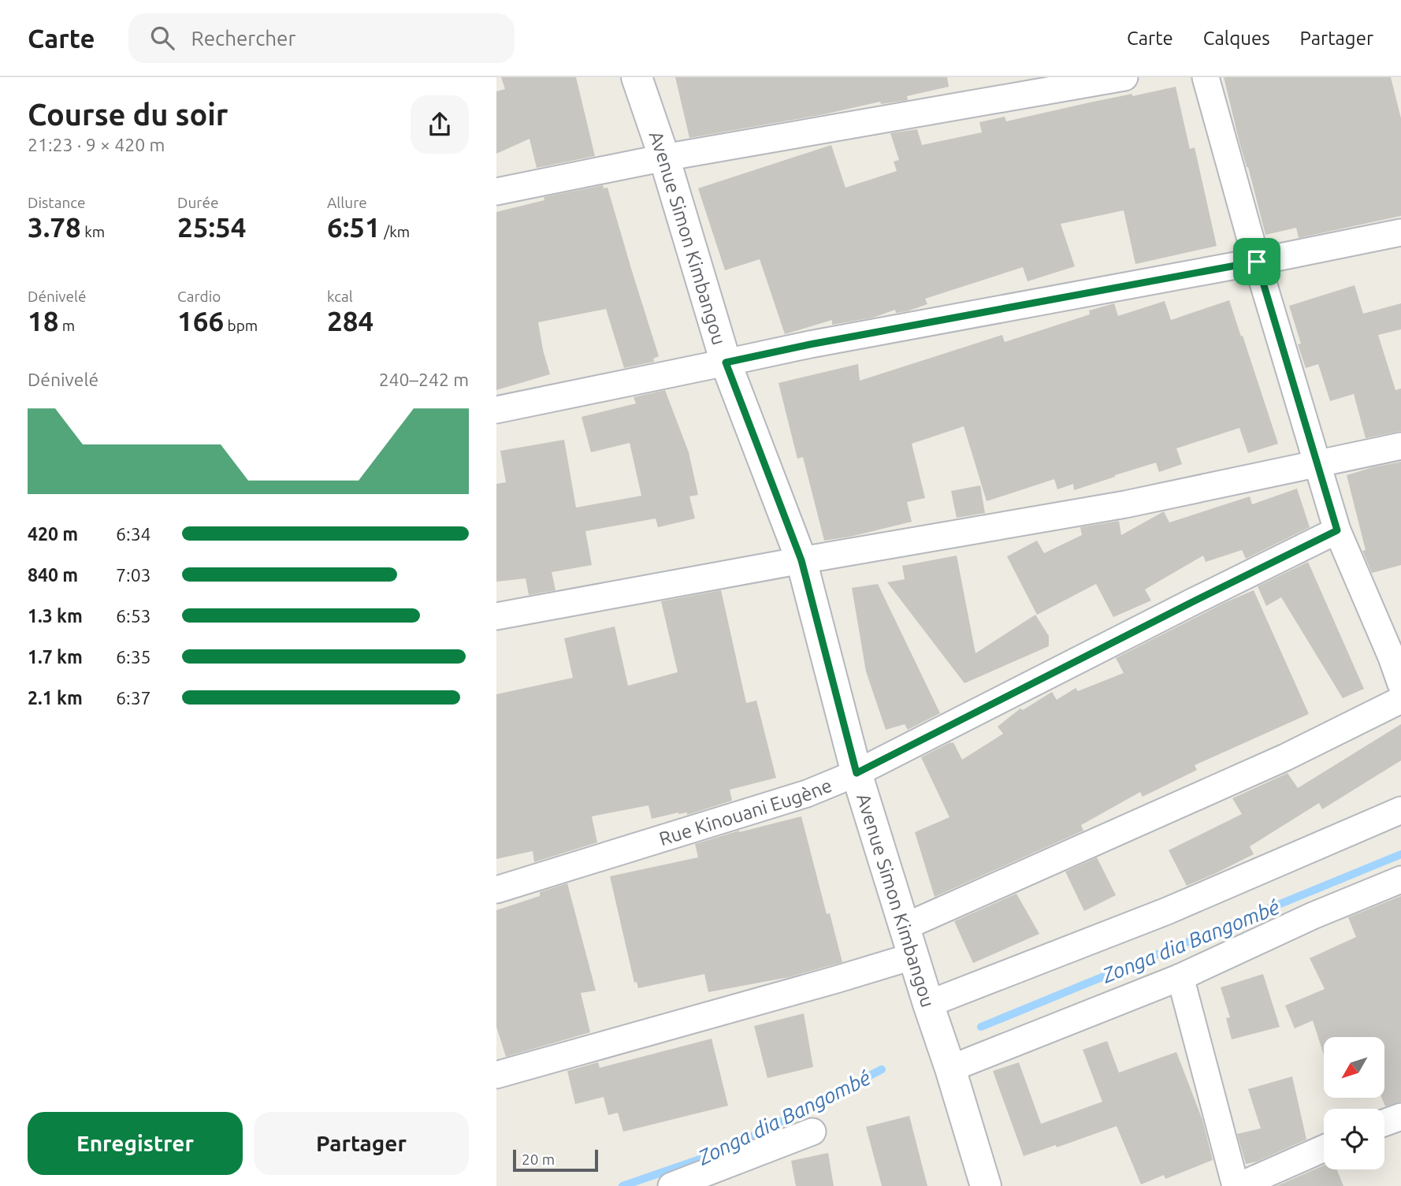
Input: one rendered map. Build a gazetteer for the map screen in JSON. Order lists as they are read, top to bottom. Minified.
{"streets":{"street":["Avenue Simon Kimbangou","Rue Kinouani Eugène"]},"crossings":[["Avenue Simon Kimbangou","Rue Kinouani Eugène"]],"water":["Zonga dia Bangombé"],"scale_bar":"20 m","north":"bottom left","page":{"header":"Carte","search":"Rechercher","nav":["Carte","Calques","Partager"],"heading":["Course du soir","21:23 · 9 × 420 m"],"stats":[["Distance","3.78 km"],["Durée","25:54"],["Allure","6:51 /km"],["Dénivelé","18 m"],["Cardio","166 bpm"],["kcal","284"]],"chart":["Dénivelé","240–242 m"],"list":[{"name":"420 m","note":"6:34"},{"name":"840 m","note":"7:03"},{"name":"1.3 km","note":"6:53"},{"name":"1.7 km","note":"6:35"},{"name":"2.1 km","note":"6:37"}],"buttons":["Enregistrer","Partager"],"scale":"20 m"}}
